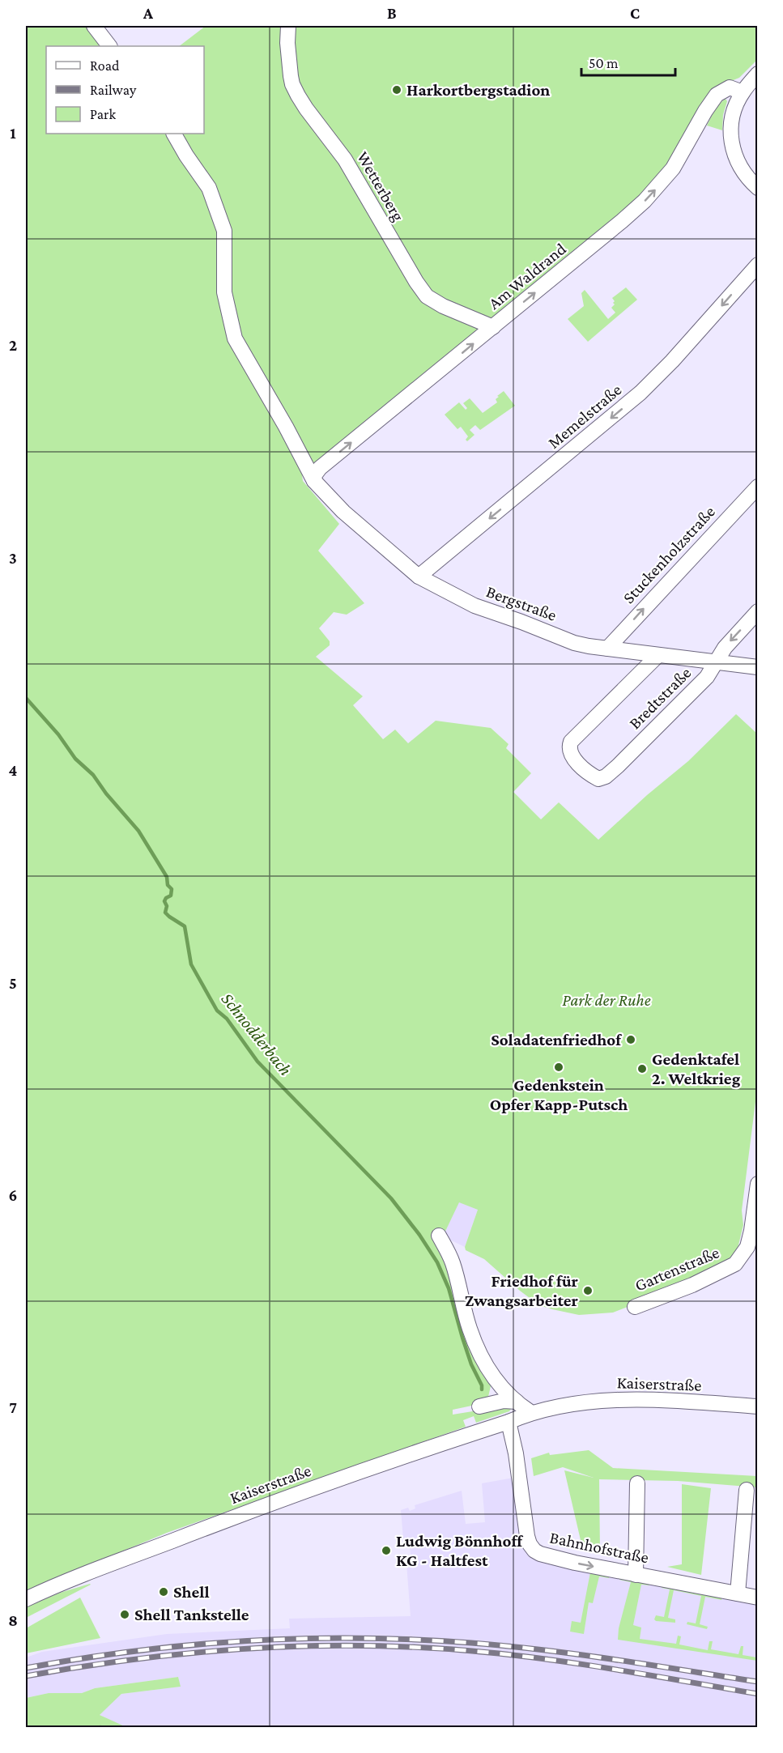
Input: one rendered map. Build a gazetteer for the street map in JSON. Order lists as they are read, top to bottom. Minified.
{"streets":{"street":["Wetterberg","Am Waldrand","Memelstraße","Stuckenholzstraße","Bergstraße","Bredtstraße","Gartenstraße","Kaiserstraße","Bahnhofstraße"]},"crossings":[["Wetterberg","Am Waldrand"],["Am Waldrand","Bergstraße"],["Memelstraße","Bergstraße"],["Stuckenholzstraße","Bergstraße"],["Bergstraße","Bredtstraße"],["Kaiserstraße","Bahnhofstraße"]],"one_way":["Am Waldrand","Memelstraße","Stuckenholzstraße","Bahnhofstraße"],"water":["Schnodderbach"],"parks":["Park der Ruhe"],"places":["Harkortbergstadion","Soladatenfriedhof","Gedenkstein Opfer Kapp-Putsch","Gedenktafel 2. Weltkrieg","Friedhof für Zwangsarbeiter","Ludwig Bönnhoff KG - Haltfest","Shell","Shell Tankstelle"],"legend":["Road","Railway","Park"],"scale_bar":"50 m","grid":{"columns":["A","B","C"],"rows":["1","2","3","4","5","6","7","8"]}}
